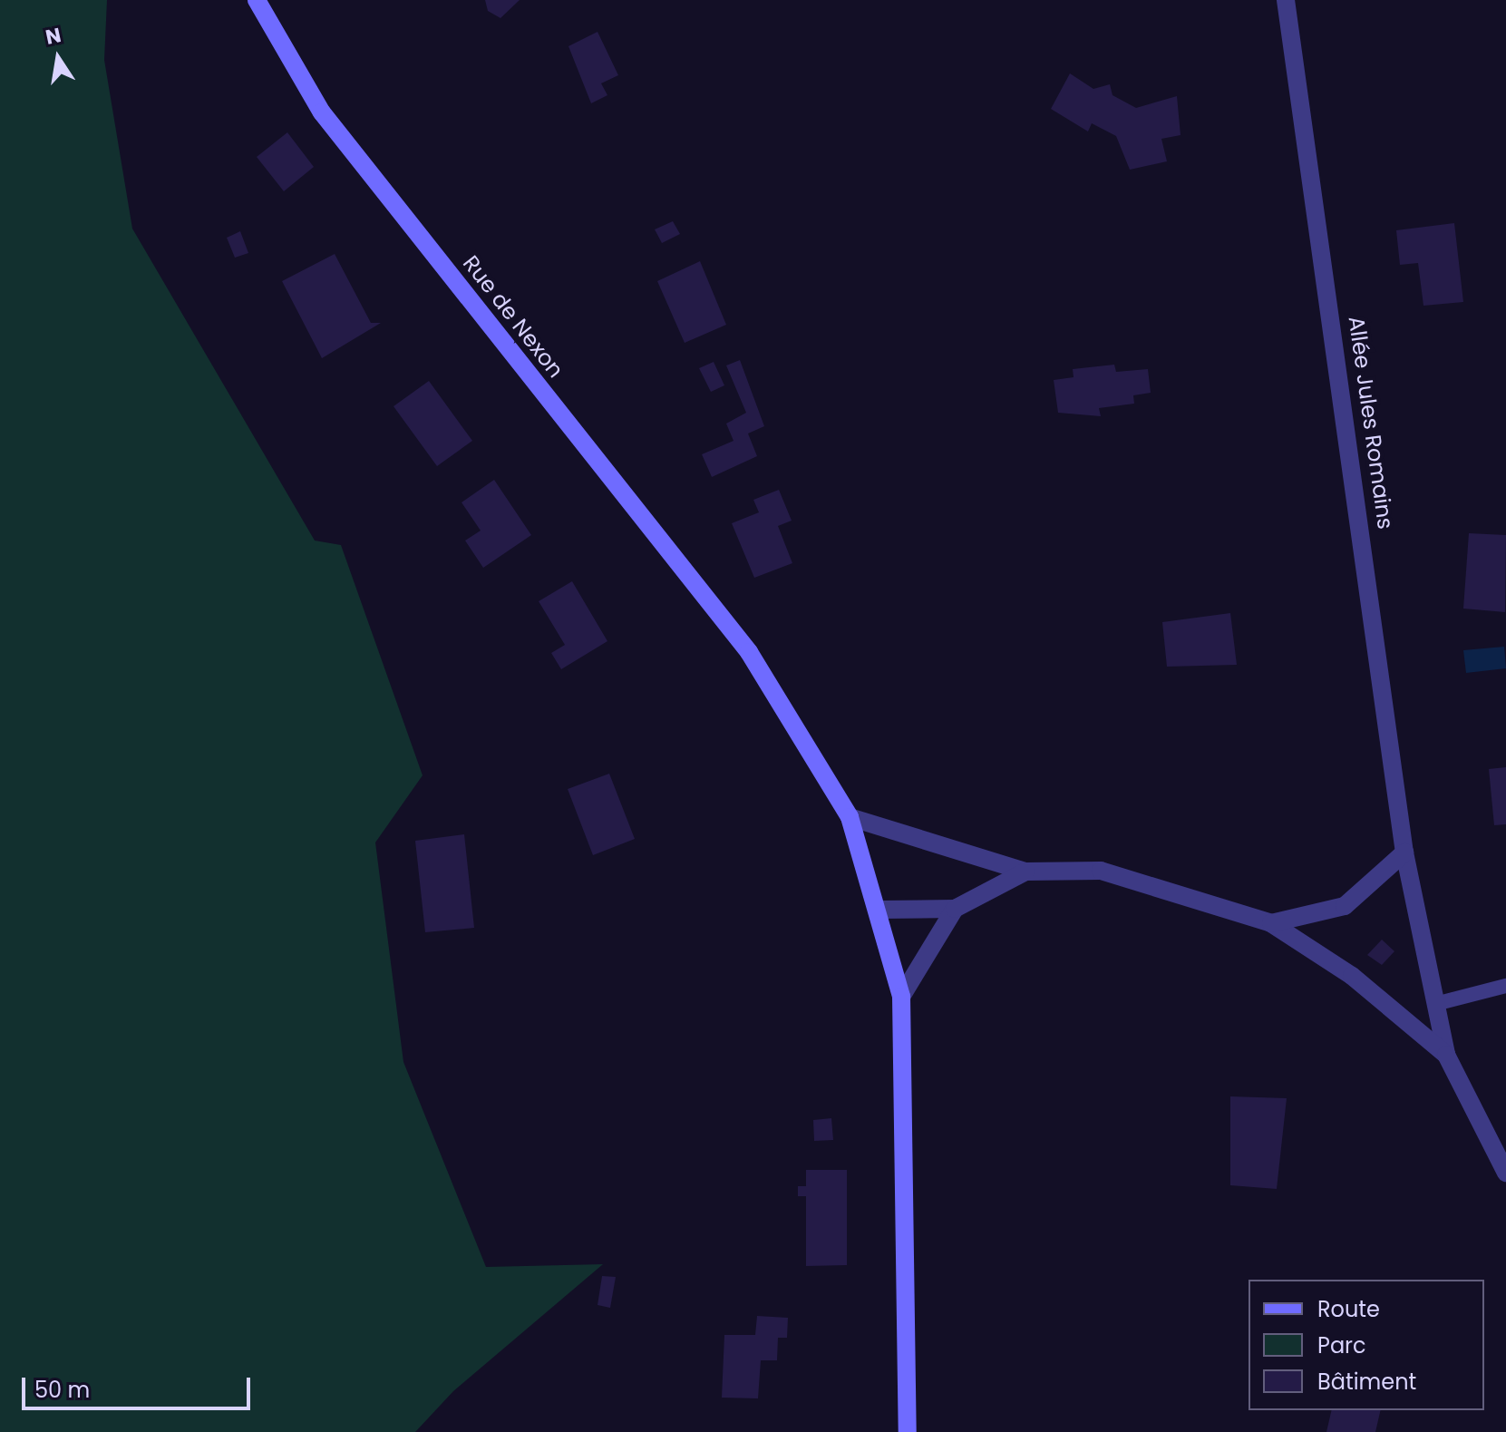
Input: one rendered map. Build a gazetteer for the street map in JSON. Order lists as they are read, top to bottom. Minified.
{"streets":{"main road":["Rue de Nexon"],"street":["Allée Jules Romains"]},"legend":["Route","Parc","Bâtiment"],"scale_bar":"50 m","north":"top"}
